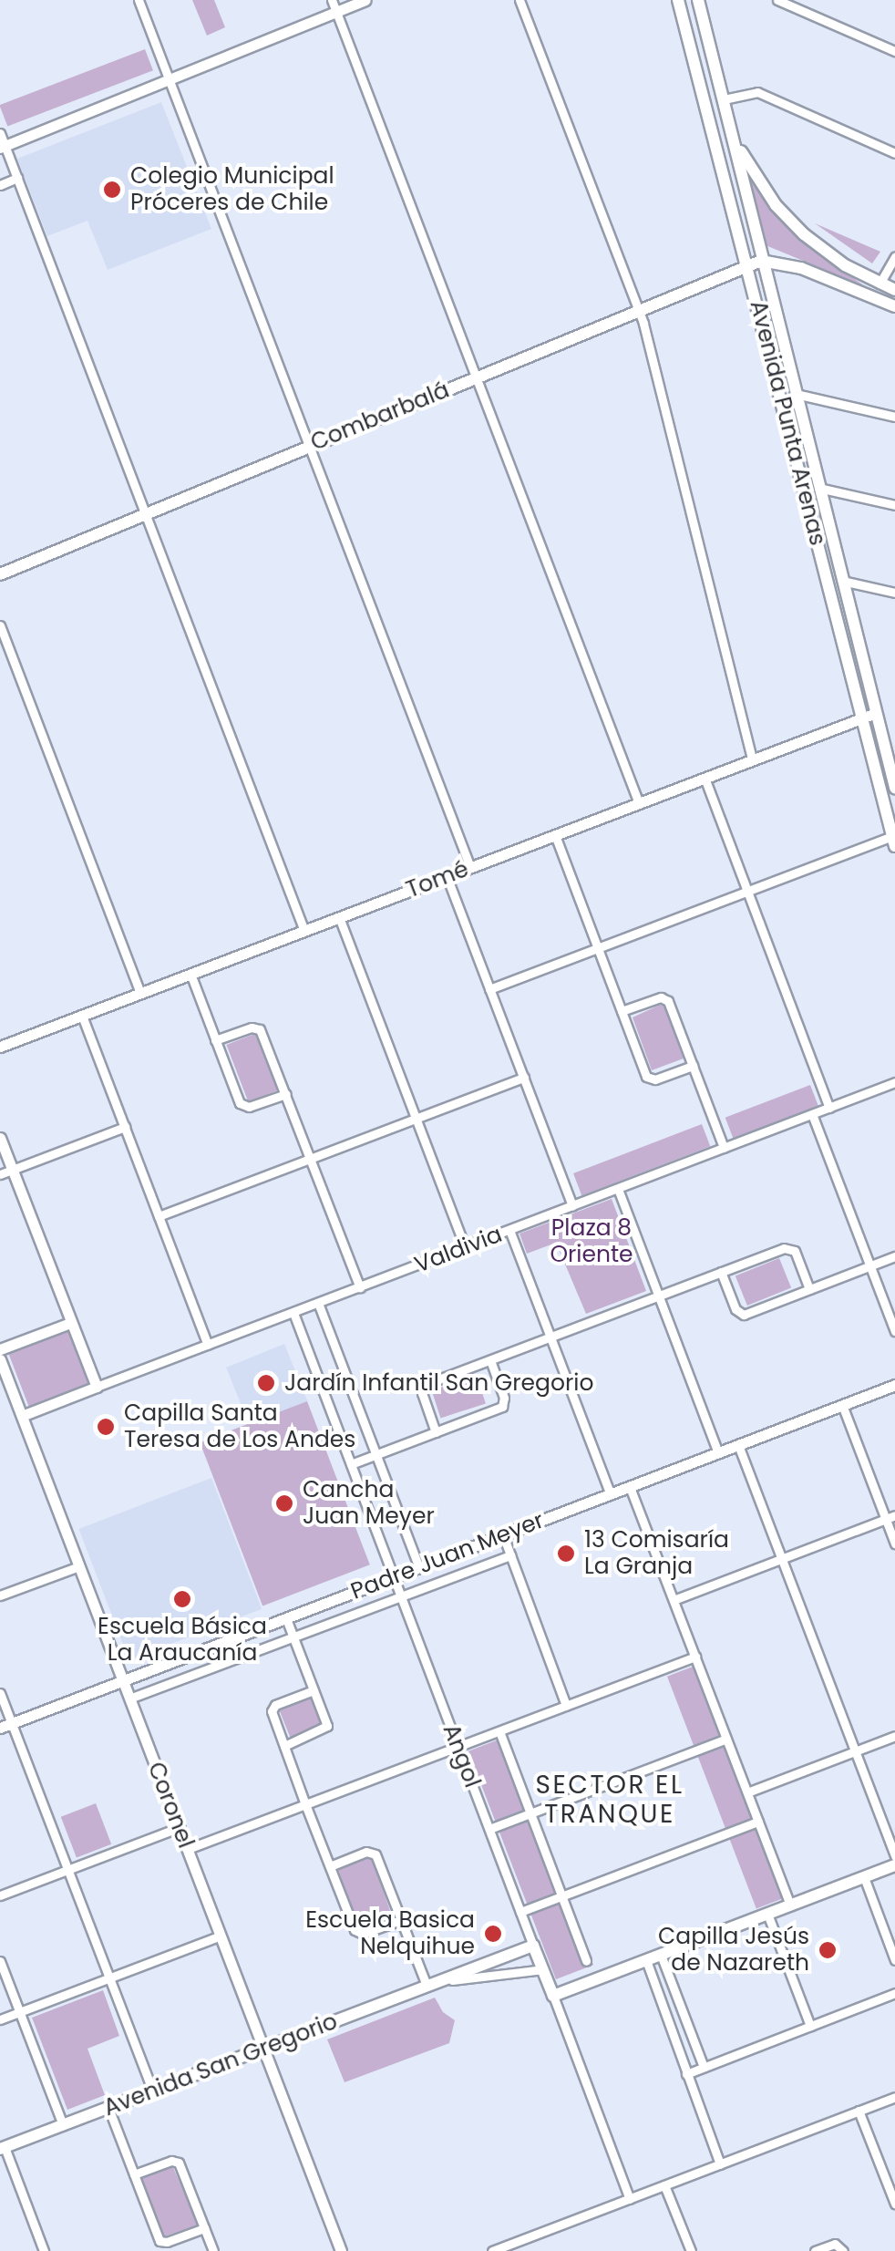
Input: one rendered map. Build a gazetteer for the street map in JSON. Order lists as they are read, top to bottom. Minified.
{"streets":{"main road":["Combarbalá","Avenida Punta Arenas","Angol","Avenida San Gregorio"],"street":["Tomé","Valdivia","Padre Juan Meyer","Coronel"]},"crossings":[["Combarbalá","Avenida Punta Arenas"],["Avenida Punta Arenas","Tomé"],["Valdivia","Angol"],["Valdivia","Coronel"],["Padre Juan Meyer","Angol"],["Padre Juan Meyer","Coronel"],["Angol","Avenida San Gregorio"],["Coronel","Avenida San Gregorio"]],"districts":["SECTOR EL TRANQUE"],"parks":["Plaza 8 Oriente"],"places":["Colegio Municipal Próceres de Chile","Jardín Infantil San Gregorio","Capilla Santa Teresa de Los Andes","Cancha Juan Meyer","13 Comisaría La Granja","Escuela Básica La Araucanía","Escuela Basica Nelquihue","Capilla Jesús de Nazareth"]}
